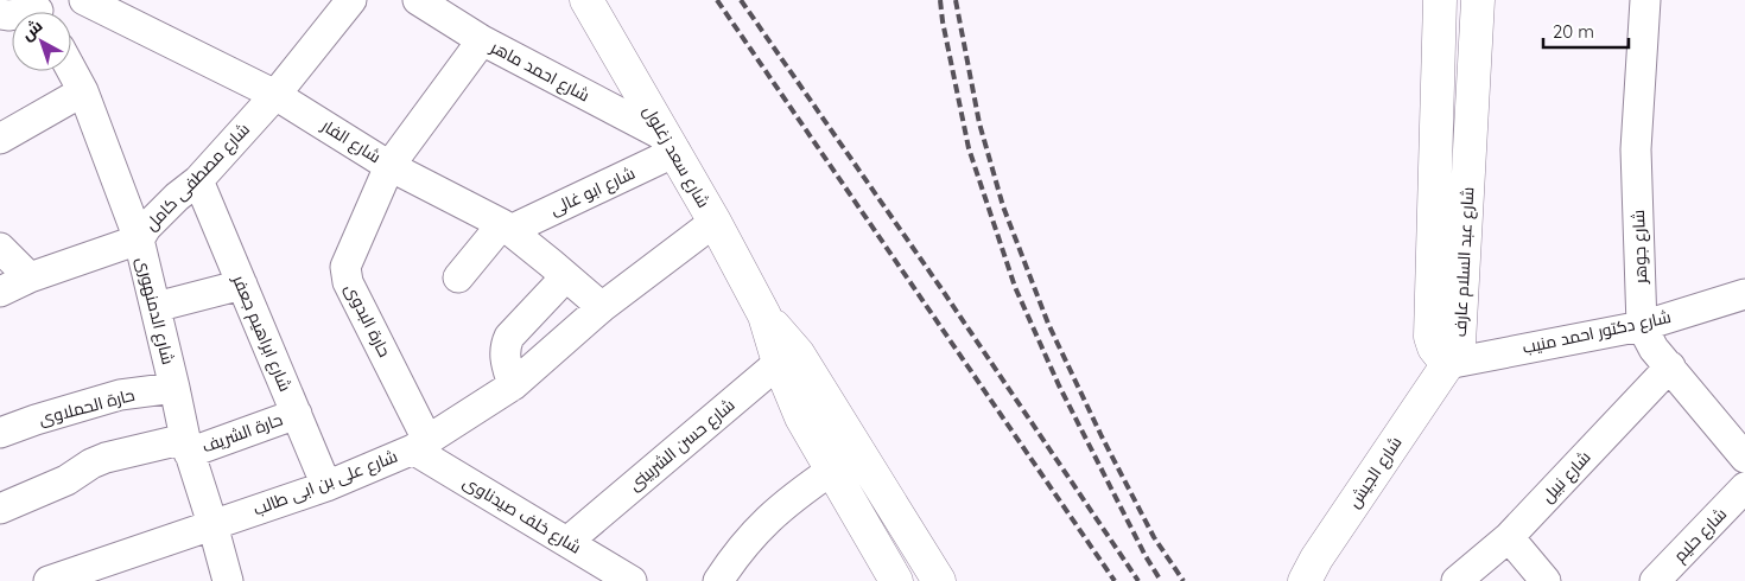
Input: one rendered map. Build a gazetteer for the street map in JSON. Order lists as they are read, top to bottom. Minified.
{"streets":{"main road":["شارع سعد زغلول","شارع عبد السلام عارف","شارع الجيش"],"street":["شارع احمد ماهر","شارع الفار","شارع مصطفى كامل","شارع ابو غالى","شارع جوهر","شارع الدمنهورى","حارة البدوى","شارع دكتور احمد منيب","شارع ابراهيم جعفر","حارة الحملاوى","حارة الشريف","شارع حسن الشربينى","شارع نبيل","شارع على بن ابى طالب","شارع خلف صيدناوى","شارع حليم"]},"crossings":[["شارع احمد ماهر","شارع سعد زغلول"],["شارع احمد ماهر","شارع ابو غالى"],["شارع احمد ماهر","حارة البدوى"],["شارع الفار","شارع مصطفى كامل"],["شارع الفار","شارع ابو غالى"],["شارع الفار","حارة البدوى"],["شارع الفار","شارع على بن ابى طالب"],["شارع سعد زغلول","شارع ابو غالى"],["شارع سعد زغلول","شارع حسن الشربينى"],["شارع سعد زغلول","شارع على بن ابى طالب"],["شارع مصطفى كامل","شارع الدمنهورى"],["شارع مصطفى كامل","شارع ابراهيم جعفر"],["شارع جوهر","شارع دكتور احمد منيب"],["شارع جوهر","شارع نبيل"],["شارع عبد السلام عارف","شارع دكتور احمد منيب"],["شارع عبد السلام عارف","شارع الجيش"],["شارع الدمنهورى","حارة الحملاوى"],["شارع الدمنهورى","حارة الشريف"],["شارع الدمنهورى","شارع على بن ابى طالب"],["حارة البدوى","شارع على بن ابى طالب"],["حارة البدوى","شارع خلف صيدناوى"],["شارع دكتور احمد منيب","شارع الجيش"],["شارع ابراهيم جعفر","حارة الشريف"],["شارع ابراهيم جعفر","شارع على بن ابى طالب"],["شارع حسن الشربينى","شارع خلف صيدناوى"],["شارع على بن ابى طالب","شارع خلف صيدناوى"]],"scale_bar":"20 m","north":"top left"}
